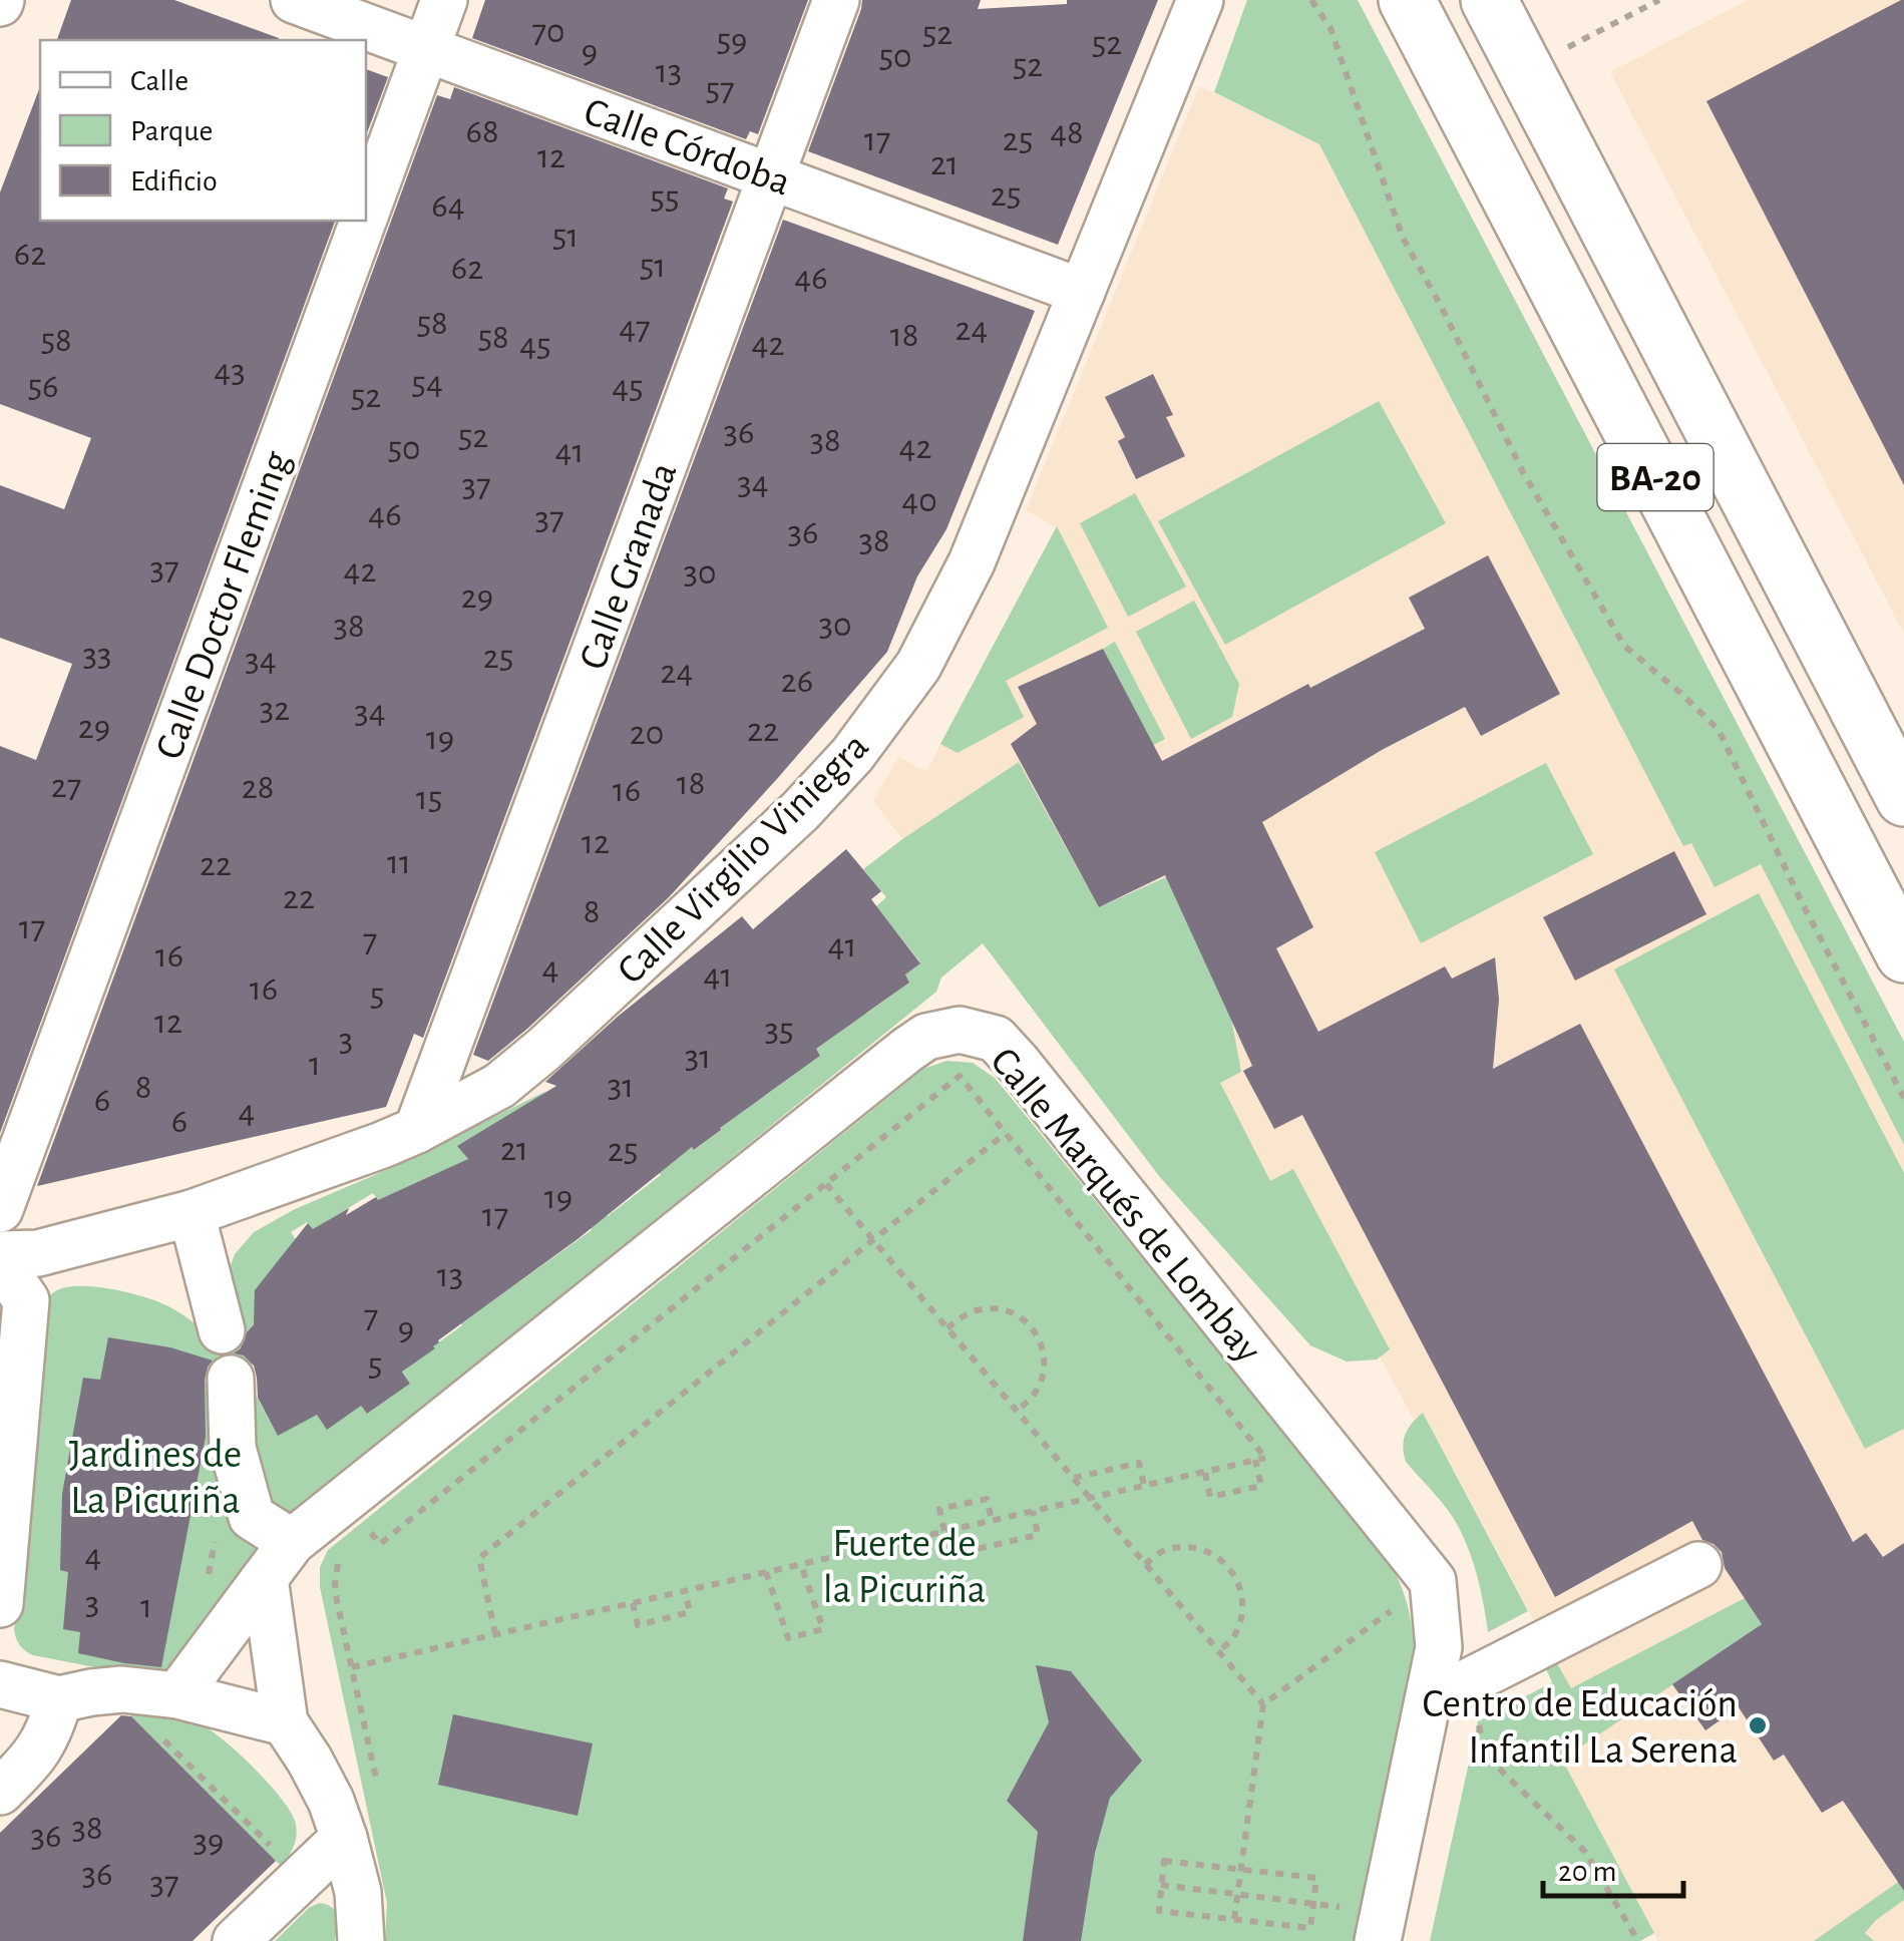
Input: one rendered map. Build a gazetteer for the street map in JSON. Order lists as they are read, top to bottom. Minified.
{"streets":{"highway":["BA-20"],"street":["Calle Córdoba","Calle Granada","Calle Doctor Fleming","Calle Virgilio Viniegra","Calle Marqués de Lombay"]},"crossings":[["Calle Córdoba","Calle Granada"],["Calle Córdoba","Calle Doctor Fleming"],["Calle Córdoba","Calle Virgilio Viniegra"],["Calle Granada","Calle Virgilio Viniegra"]],"parks":["Jardines de La Picuriña","Fuerte de la Picuriña"],"places":["Centro de Educación Infantil La Serena"],"house_numbers":["70","52","59","52","9","50","52","13","57","68","48","17","25","12","21","25","55","64","51","62","51","62","46","58","47","24","18","58","58","42","45","43","54","56","45","52","36","52","38","42","50","41","34","37","40","46","37","36","38","37","42","30","29","30","38","33","25","34","24","26","32","34","29","22","20","19","18","27","28","16","15","12","11","22","22","8","17","7","41","16","4","41","16","5","12","35","3","31","1","31","8","6","4","6","21","25","19","17","13","7","9","5","4","3","1","38","36","39","36","37"],"legend":["Calle","Parque","Edificio"],"scale_bar":"20 m"}
